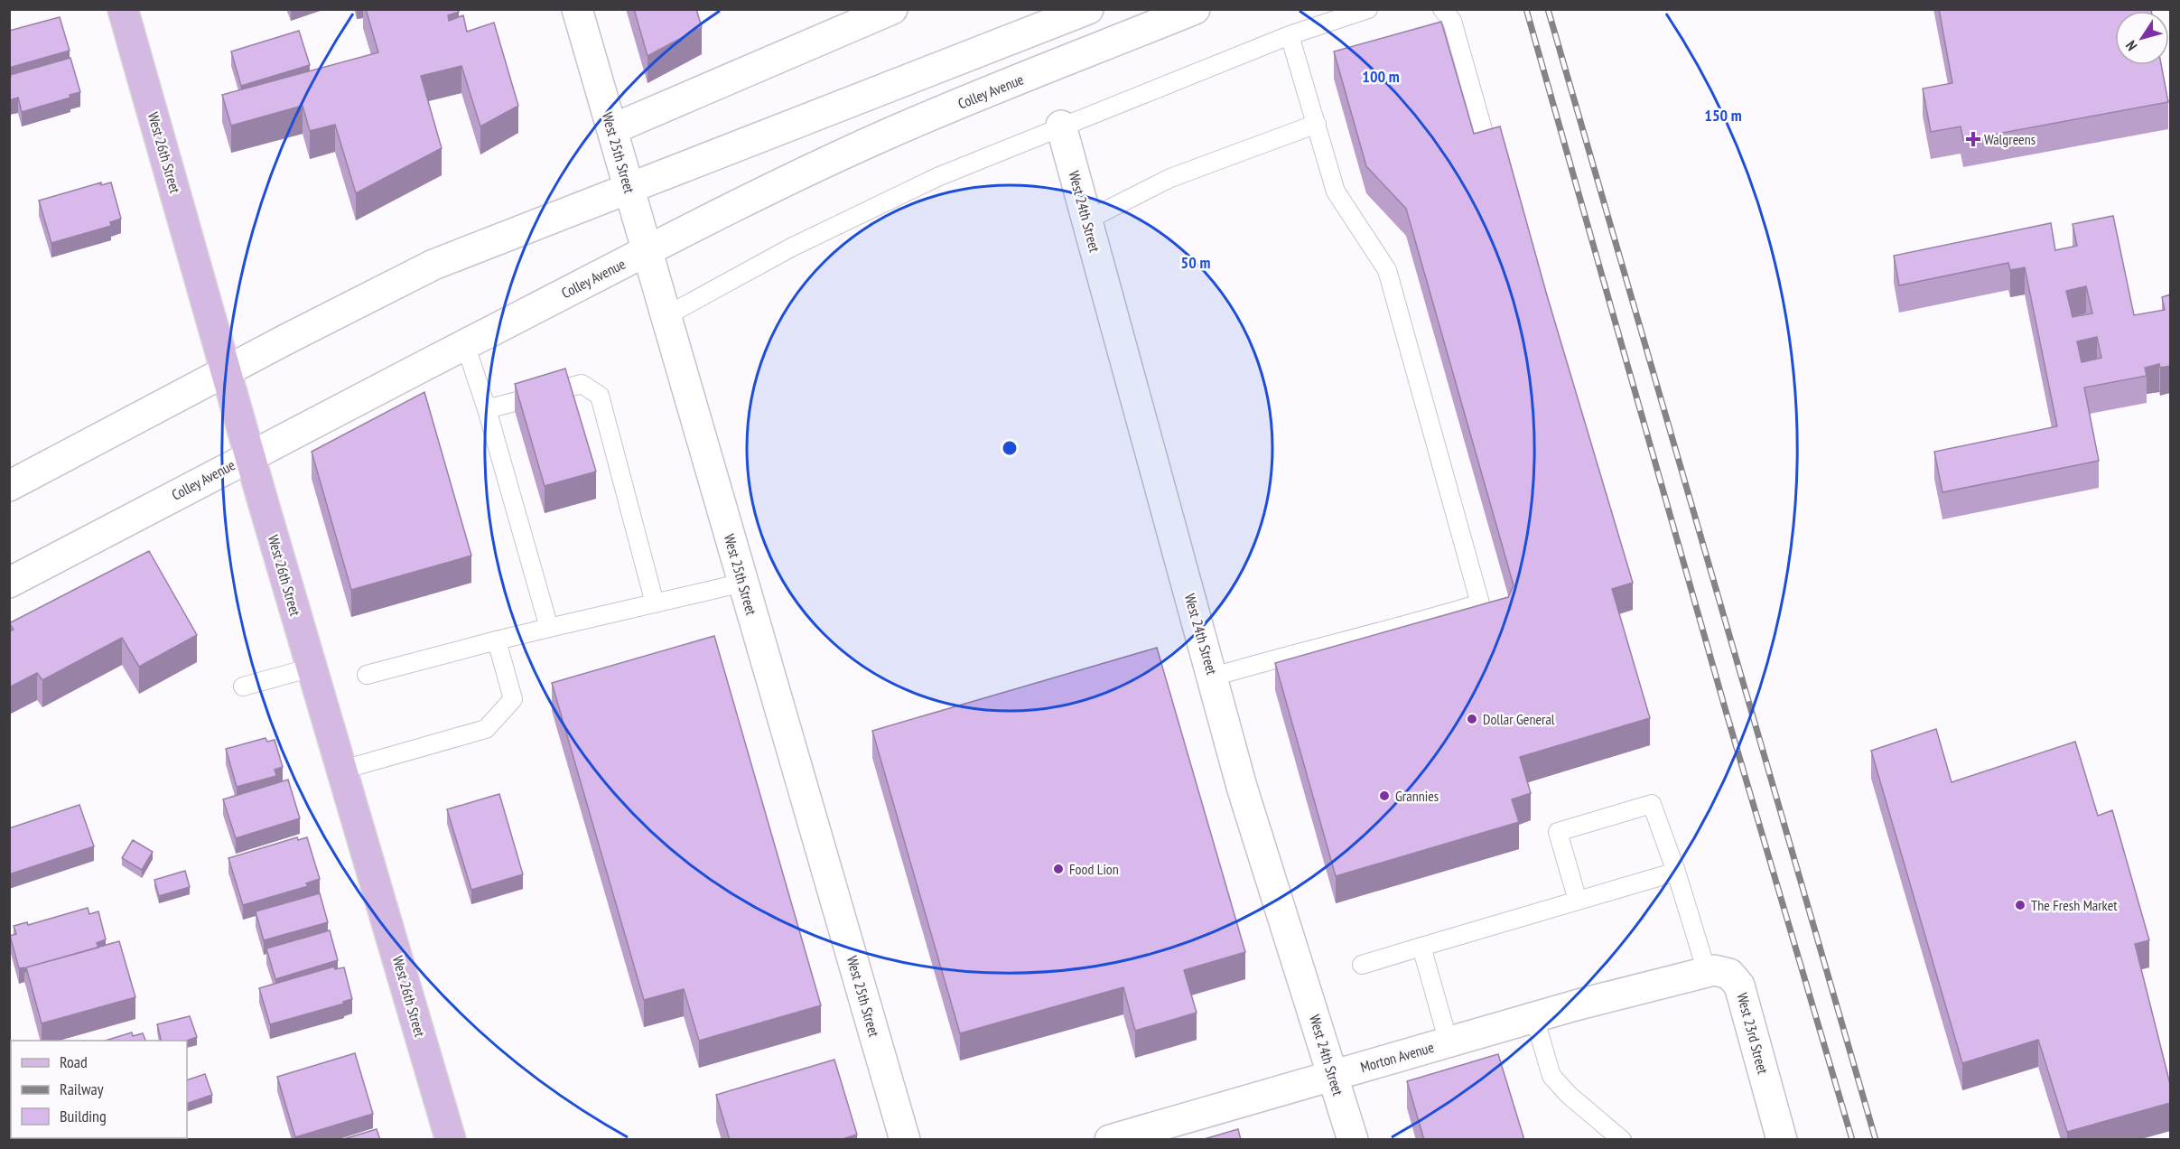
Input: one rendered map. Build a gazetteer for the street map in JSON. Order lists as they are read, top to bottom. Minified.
{"streets":{"main road":["West 26th Street"],"street":["Colley Avenue","West 25th Street","West 24th Street","West 23rd Street","Morton Avenue"]},"crossings":[["Colley Avenue","West 26th Street"],["Colley Avenue","West 25th Street"],["West 24th Street","Morton Avenue"],["West 23rd Street","Morton Avenue"]],"places":{"health":["Walgreens"],"other":["Dollar General","Grannies","Food Lion","The Fresh Market"]},"legend":["Road","Railway","Building"],"north":"bottom left","rings":["100 m","150 m","50 m"]}
